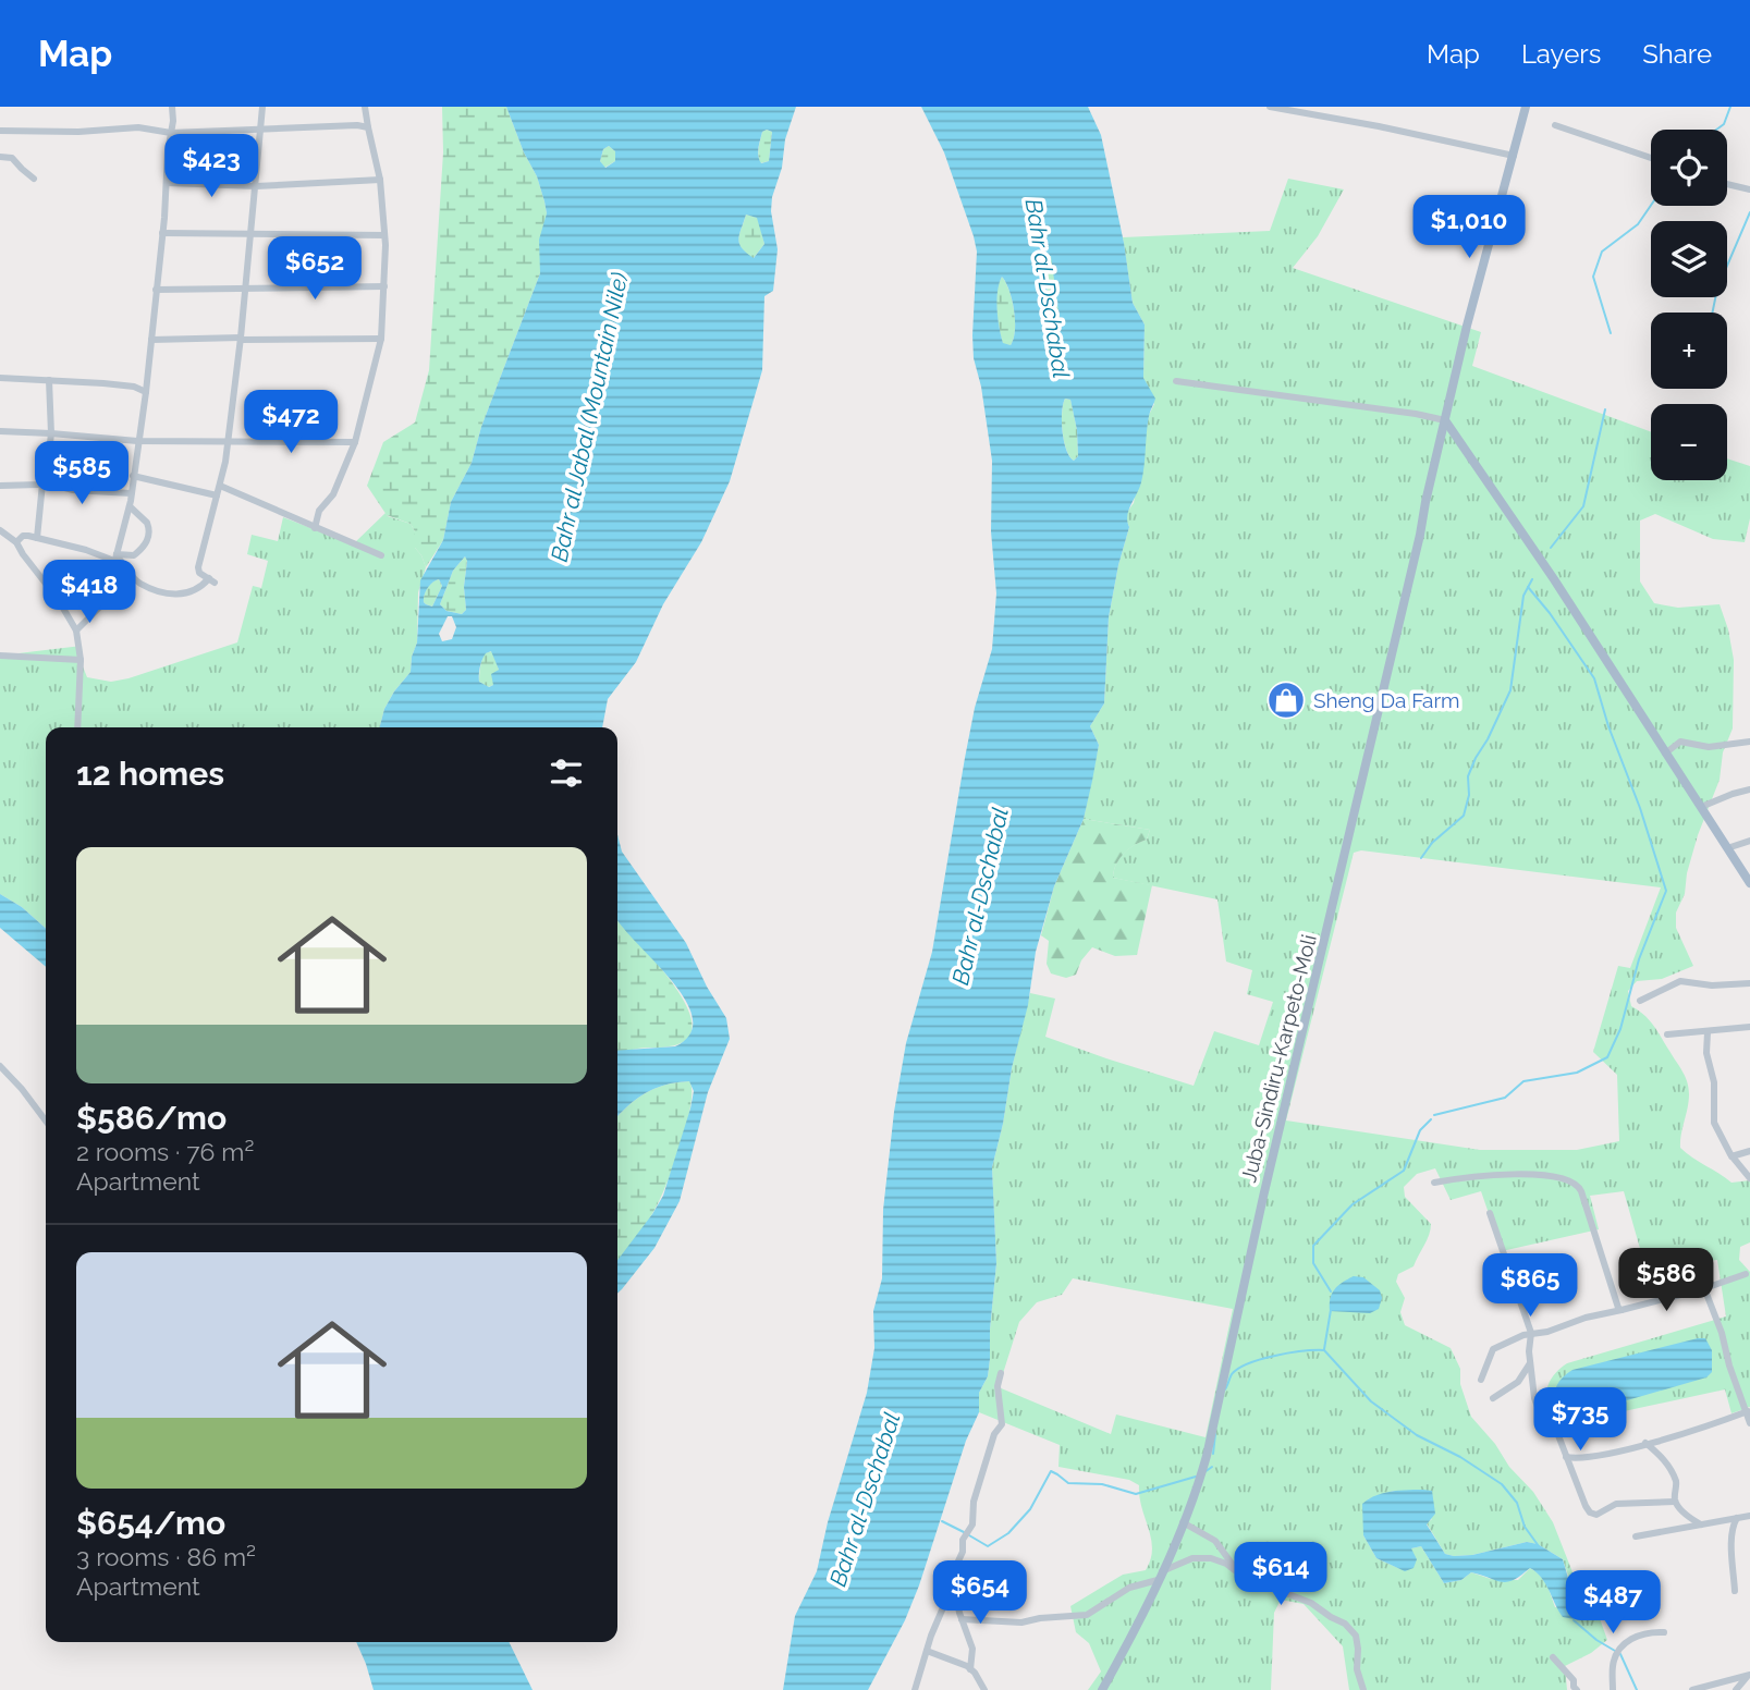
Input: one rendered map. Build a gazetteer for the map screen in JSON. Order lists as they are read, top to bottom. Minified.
{"streets":{"main road":["Juba-Sindiru-Karpeto-Moli"]},"water":["Bahr al-Dschabal","Bahr al Jabal (Mountain Nile)"],"places":{"shop":["Sheng Da Farm"]},"page":{"header":"Map","nav":["Map","Layers","Share"],"map_buttons":["+","−"],"price":["$423","$1,010","$652","$472","$585","$418","$586","$865","$735","$614","$654","$487"],"heading":"12 homes","list":[{"name":"$586/mo","note":"2 rooms · 76 m² · Apartment"},{"name":"$654/mo","note":"3 rooms · 86 m² · Apartment"}]}}
